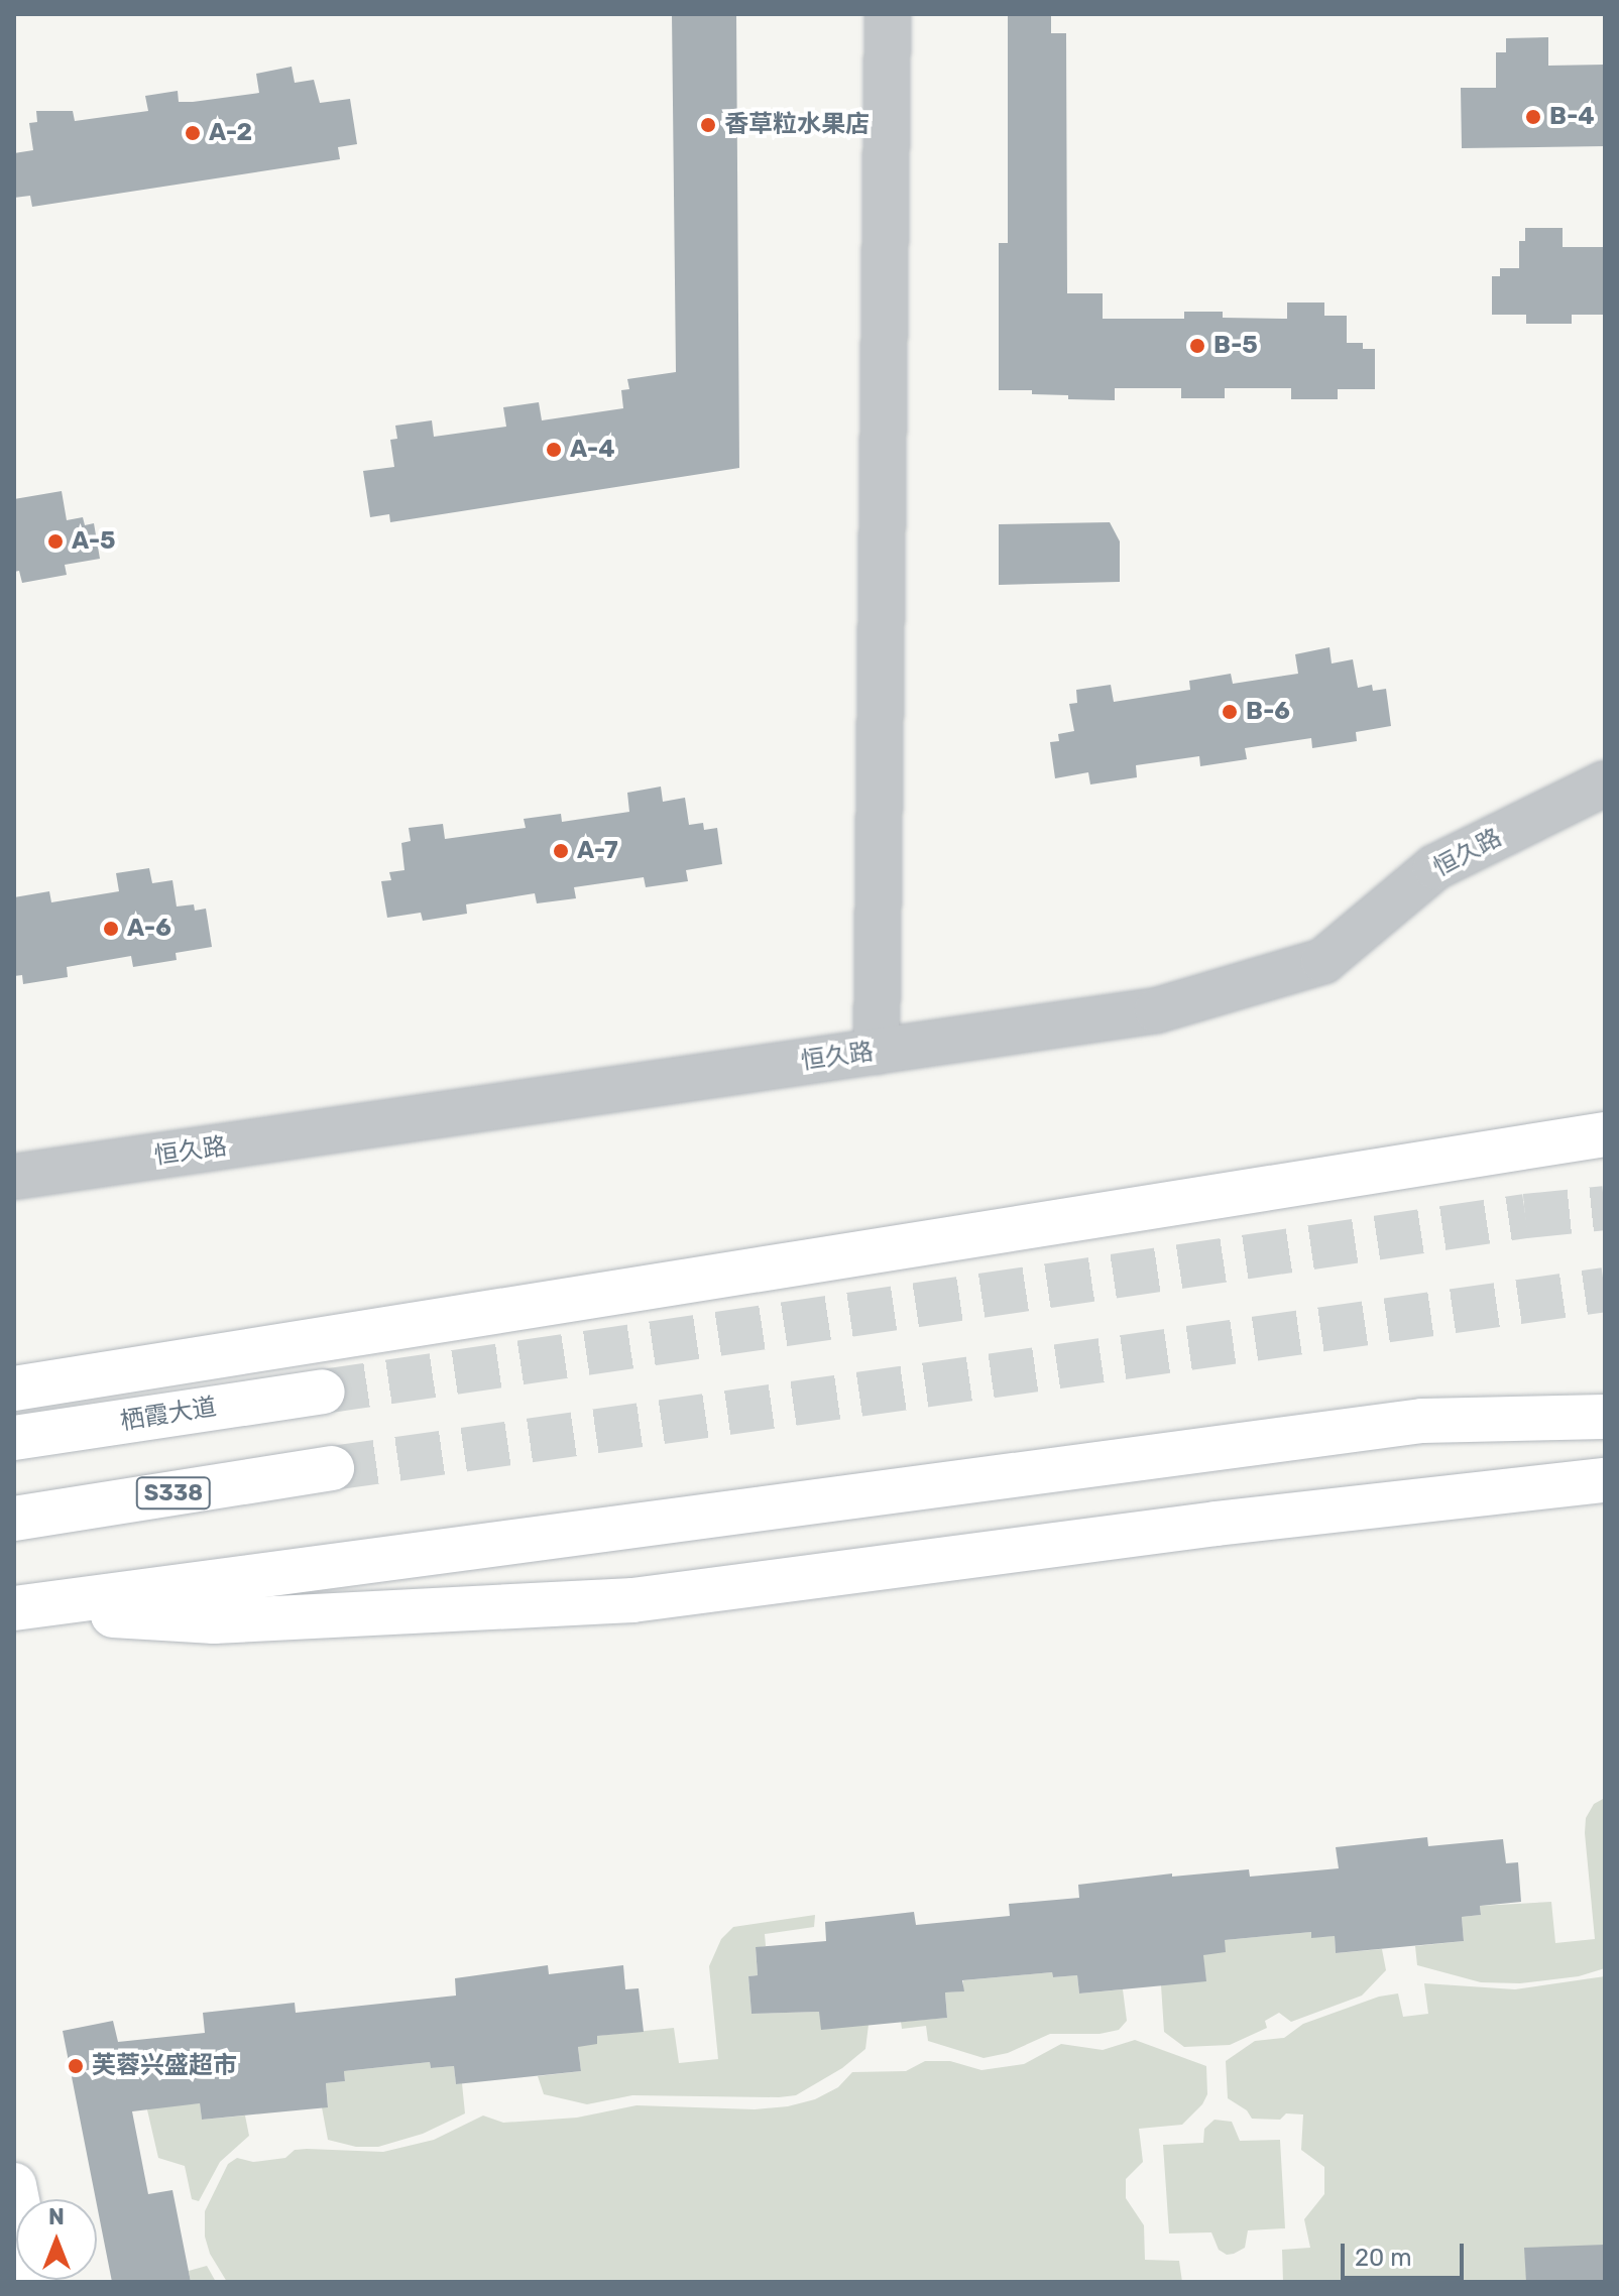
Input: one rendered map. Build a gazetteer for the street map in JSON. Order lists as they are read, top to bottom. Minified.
{"streets":{"main road":["栖霞大道","S338"],"street":["恒久路"]},"places":["B-4","香草粒水果店","A-2","B-5","A-4","A-5","B-6","A-7","A-6","芙蓉兴盛超市"],"scale_bar":"20 m","north":"top"}
